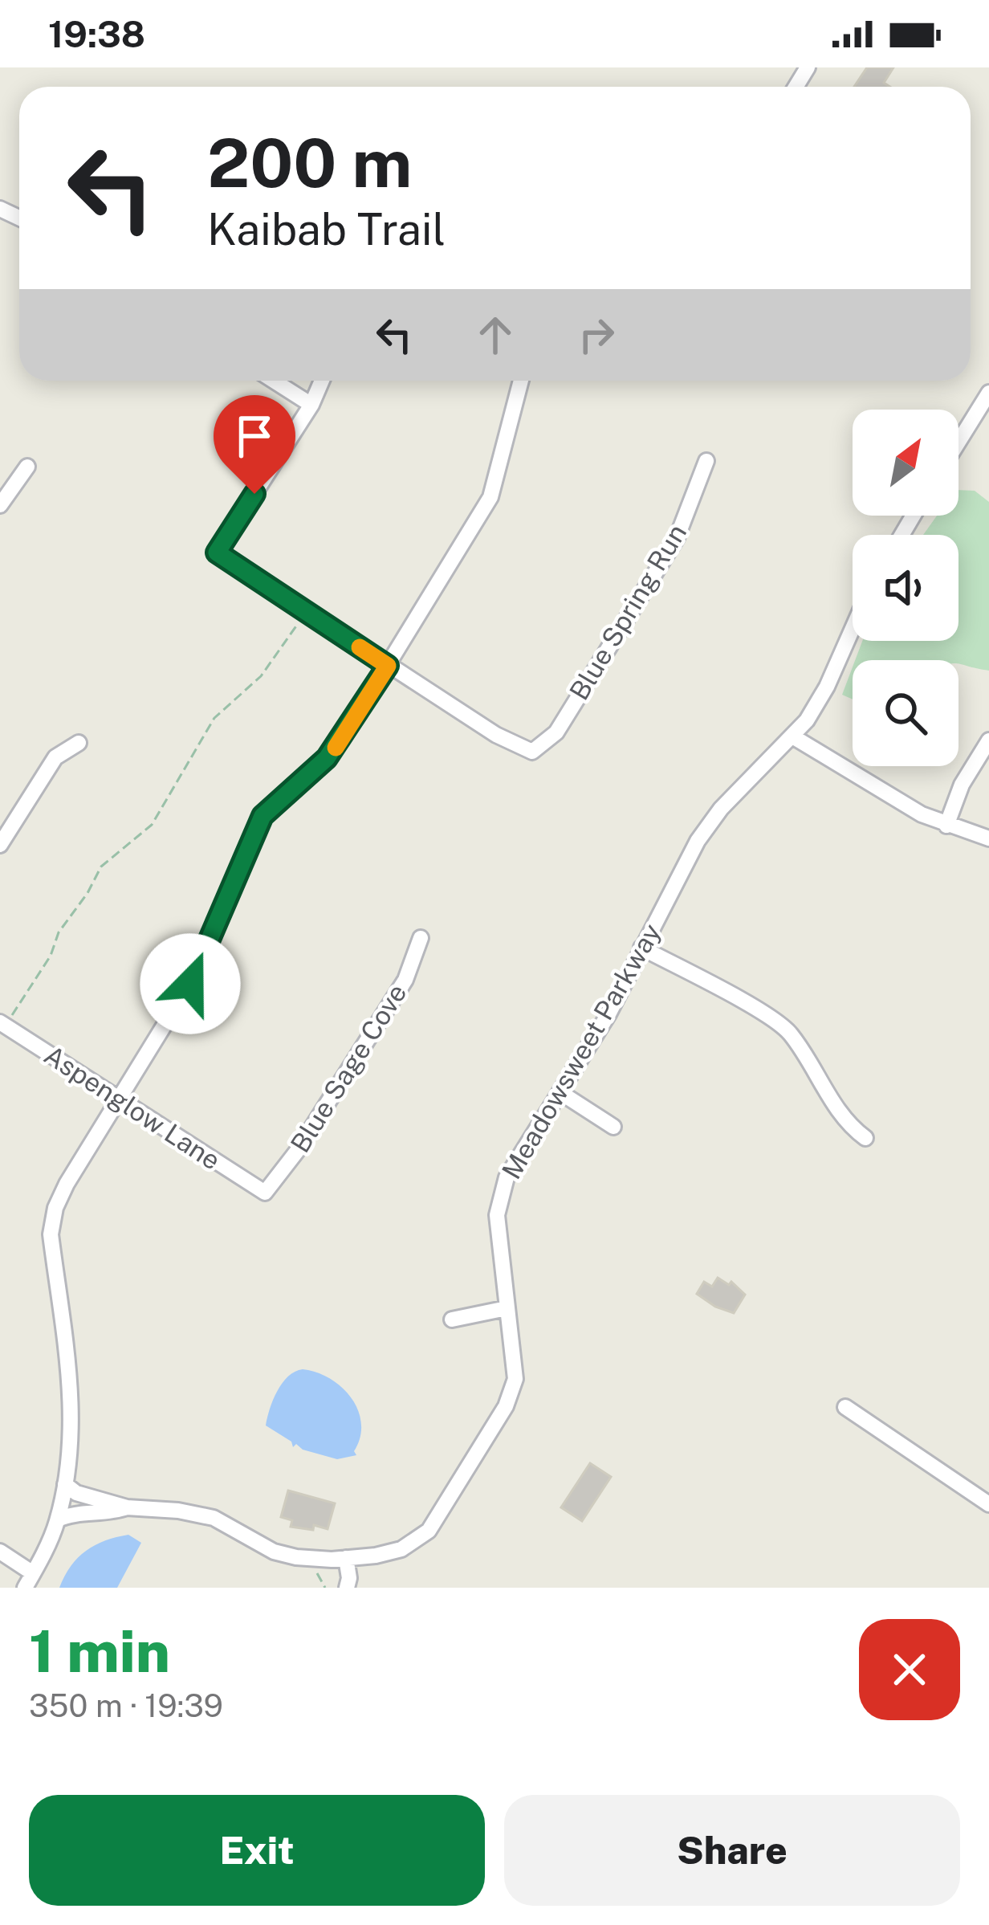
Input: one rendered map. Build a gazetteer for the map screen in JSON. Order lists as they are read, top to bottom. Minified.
{"streets":{"street":["Blue Spring Run","Meadowsweet Parkway","Blue Sage Cove","Aspenglow Lane"]},"crossings":[["Blue Sage Cove","Aspenglow Lane"]],"north":"top right","page":{"status":"19:38","turn":["200 m","Kaibab Trail"],"heading":["1 min","350 m · 19:39"],"buttons":["Exit","Share"]}}
